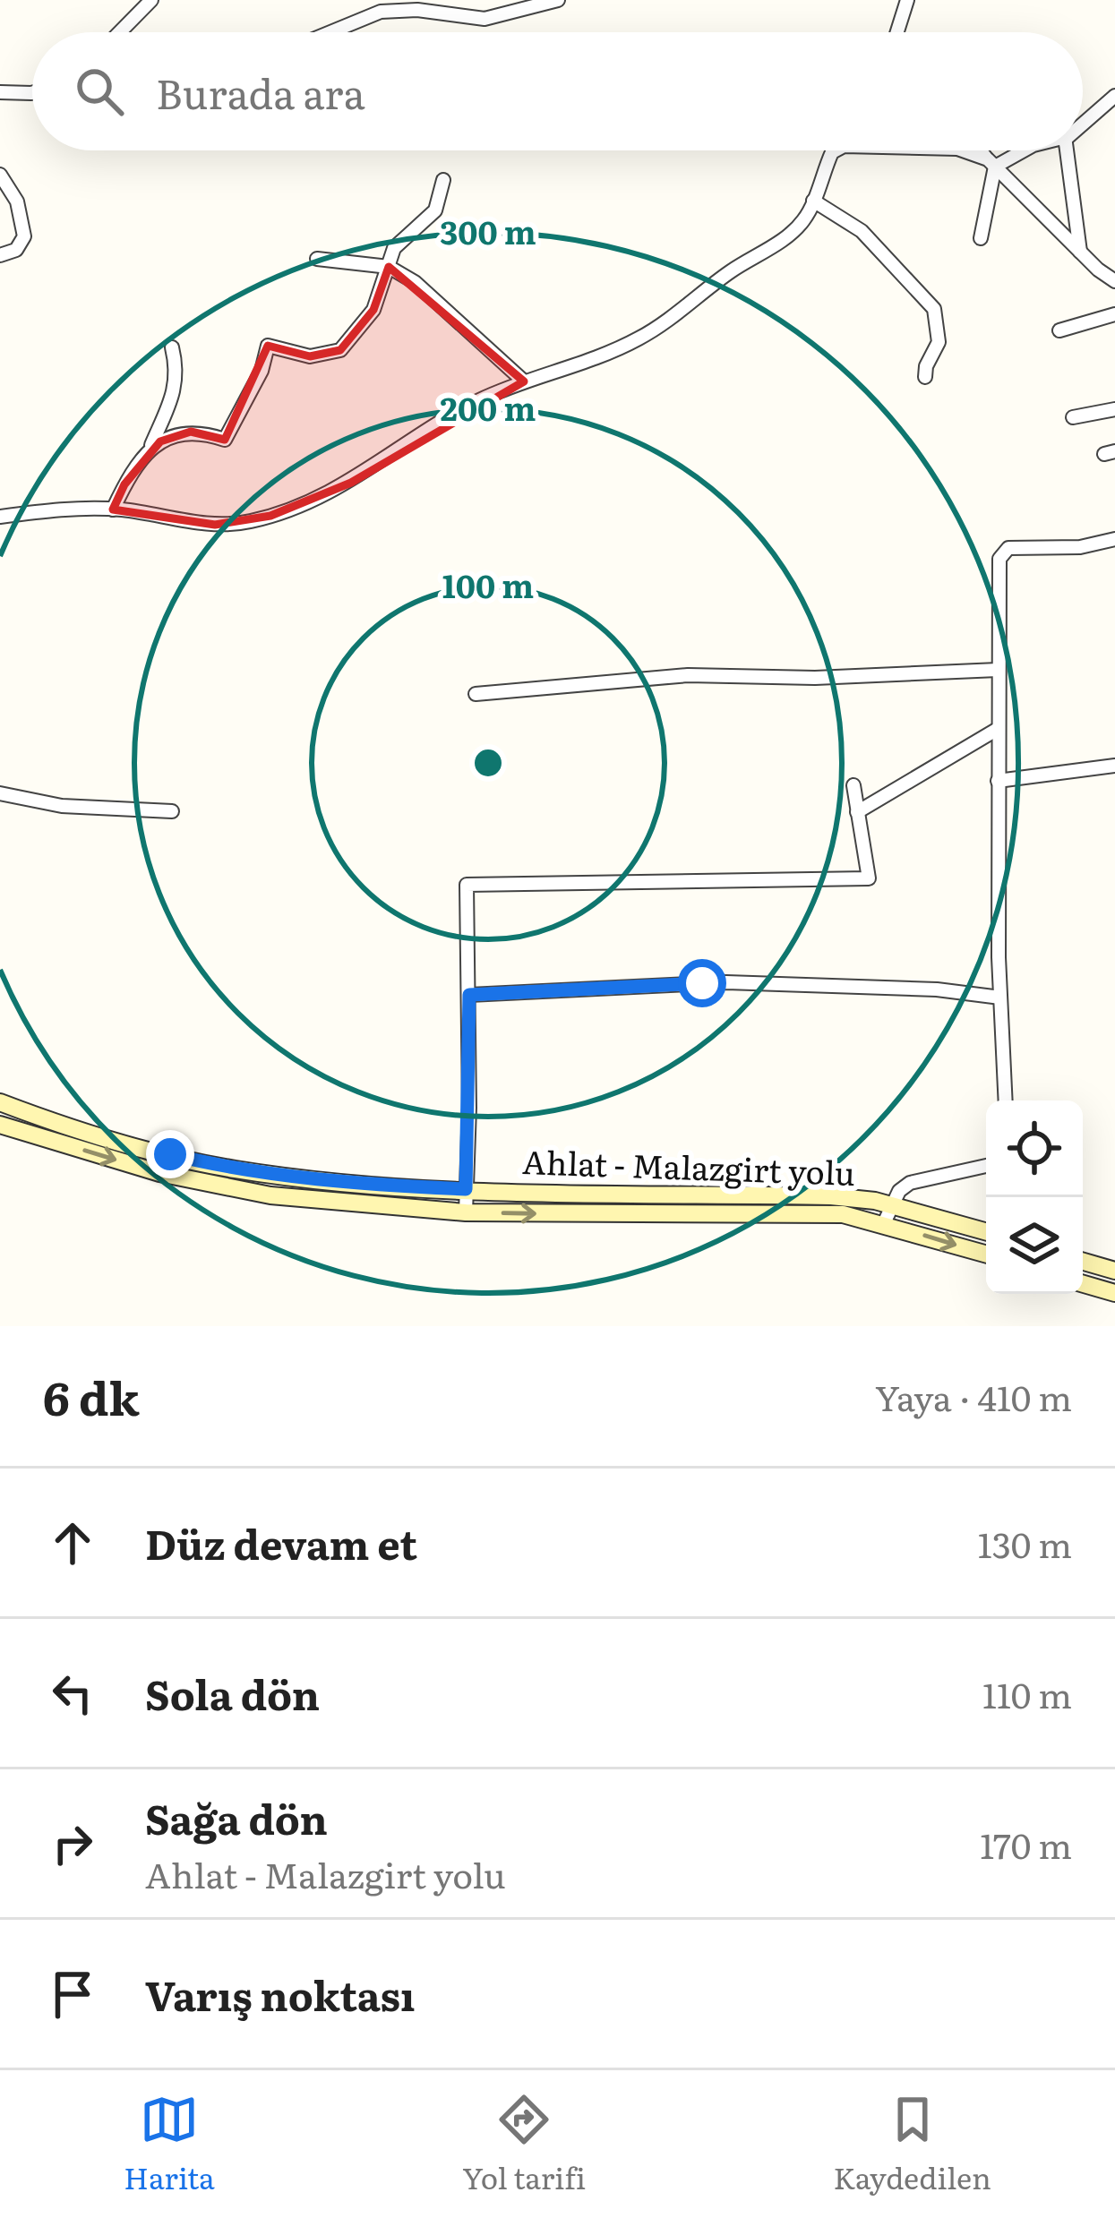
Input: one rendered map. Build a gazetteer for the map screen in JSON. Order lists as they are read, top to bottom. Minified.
{"streets":{"main road":["Ahlat - Malazgirt yolu"]},"page":{"search":"Burada ara","heading":["6 dk","Yaya · 410 m"],"list":[["Düz devam et","130 m"],["Sola dön","110 m"],["Sağa dön","Ahlat - Malazgirt yolu","170 m"],"Varış noktası"],"nav":["Harita","Yol tarifi","Kaydedilen"]},"rings":["300 m","200 m","100 m"]}
